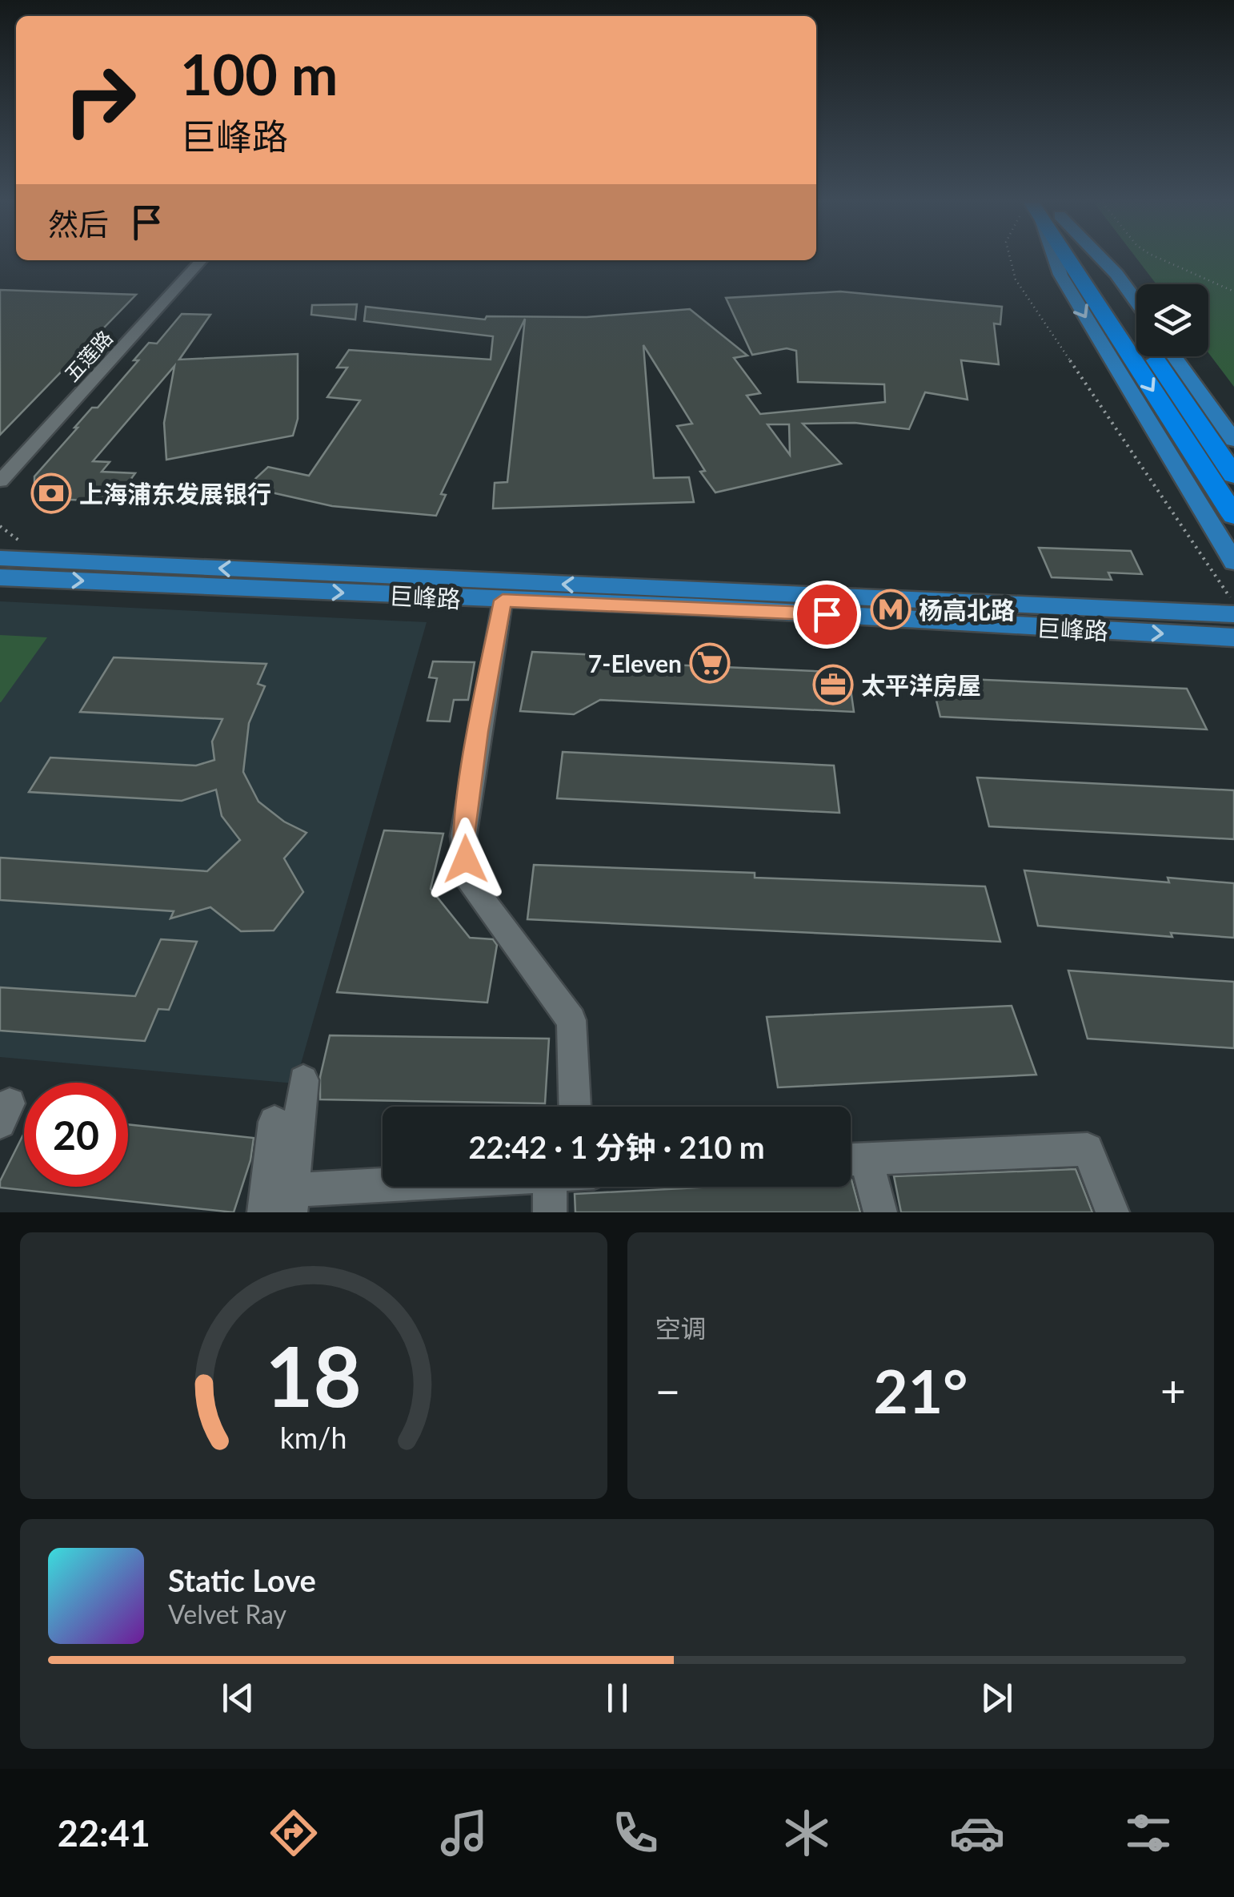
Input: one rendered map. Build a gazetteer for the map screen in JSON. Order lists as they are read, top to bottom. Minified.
{"streets":{"main road":["巨峰路"],"street":["五莲路"]},"places":{"bank":["上海浦东发展银行"],"metro station":["杨高北路"],"supermarket":["7-Eleven"],"office":["太平洋房屋"]},"page":{"turn":["100 m","巨峰路"],"then":"然后","limit":"20","trip":"22:42 · 1 分钟 · 210 m","tile":"空调","heat":["−","21°","+"],"song":["Static Love","Velvet Ray"],"tabs":"22:41","gauge":["18","km/h"]}}
